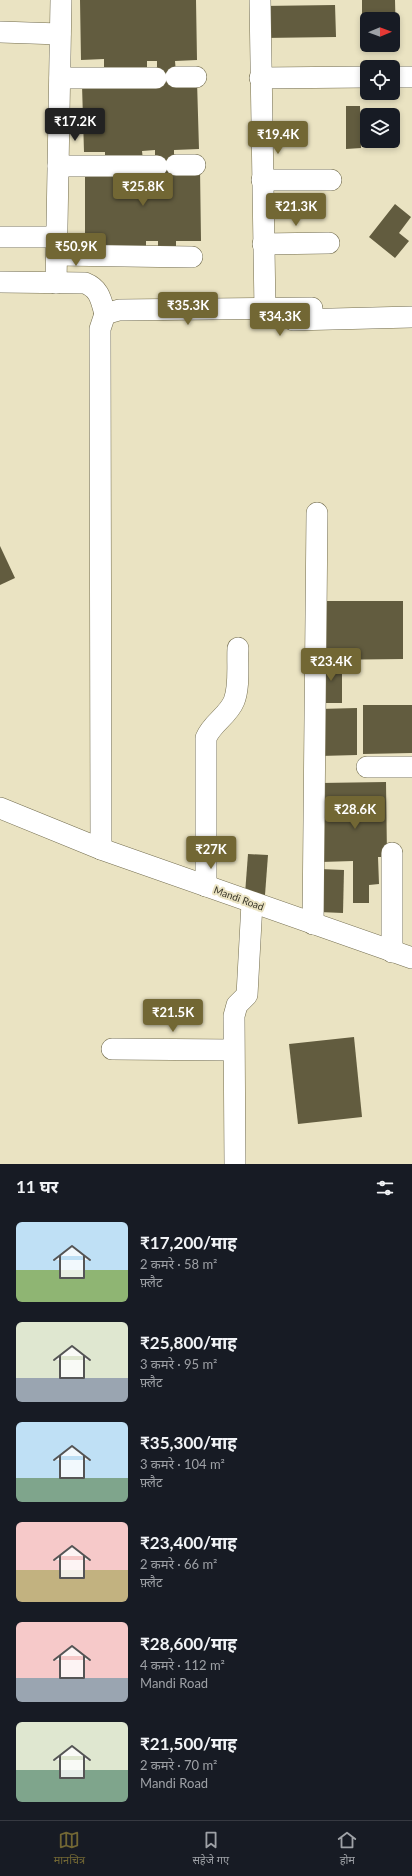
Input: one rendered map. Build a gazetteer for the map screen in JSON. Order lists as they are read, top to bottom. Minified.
{"streets":{"street":["Mandi Road"]},"north":"right","page":{"price":["₹17.2K","₹19.4K","₹25.8K","₹21.3K","₹50.9K","₹35.3K","₹34.3K","₹23.4K","₹28.6K","₹27K","₹21.5K"],"heading":"11 घर","list":[{"name":"₹17,200/माह","note":"2 कमरे · 58 m² · फ़्लैट"},{"name":"₹25,800/माह","note":"3 कमरे · 95 m² · फ़्लैट"},{"name":"₹35,300/माह","note":"3 कमरे · 104 m² · फ़्लैट"},{"name":"₹23,400/माह","note":"2 कमरे · 66 m² · फ़्लैट"},{"name":"₹28,600/माह","note":"4 कमरे · 112 m² · Mandi Road"},{"name":"₹21,500/माह","note":"2 कमरे · 70 m² · Mandi Road"}],"tabs":["मानचित्र","सहेजे गए","होम"]}}
